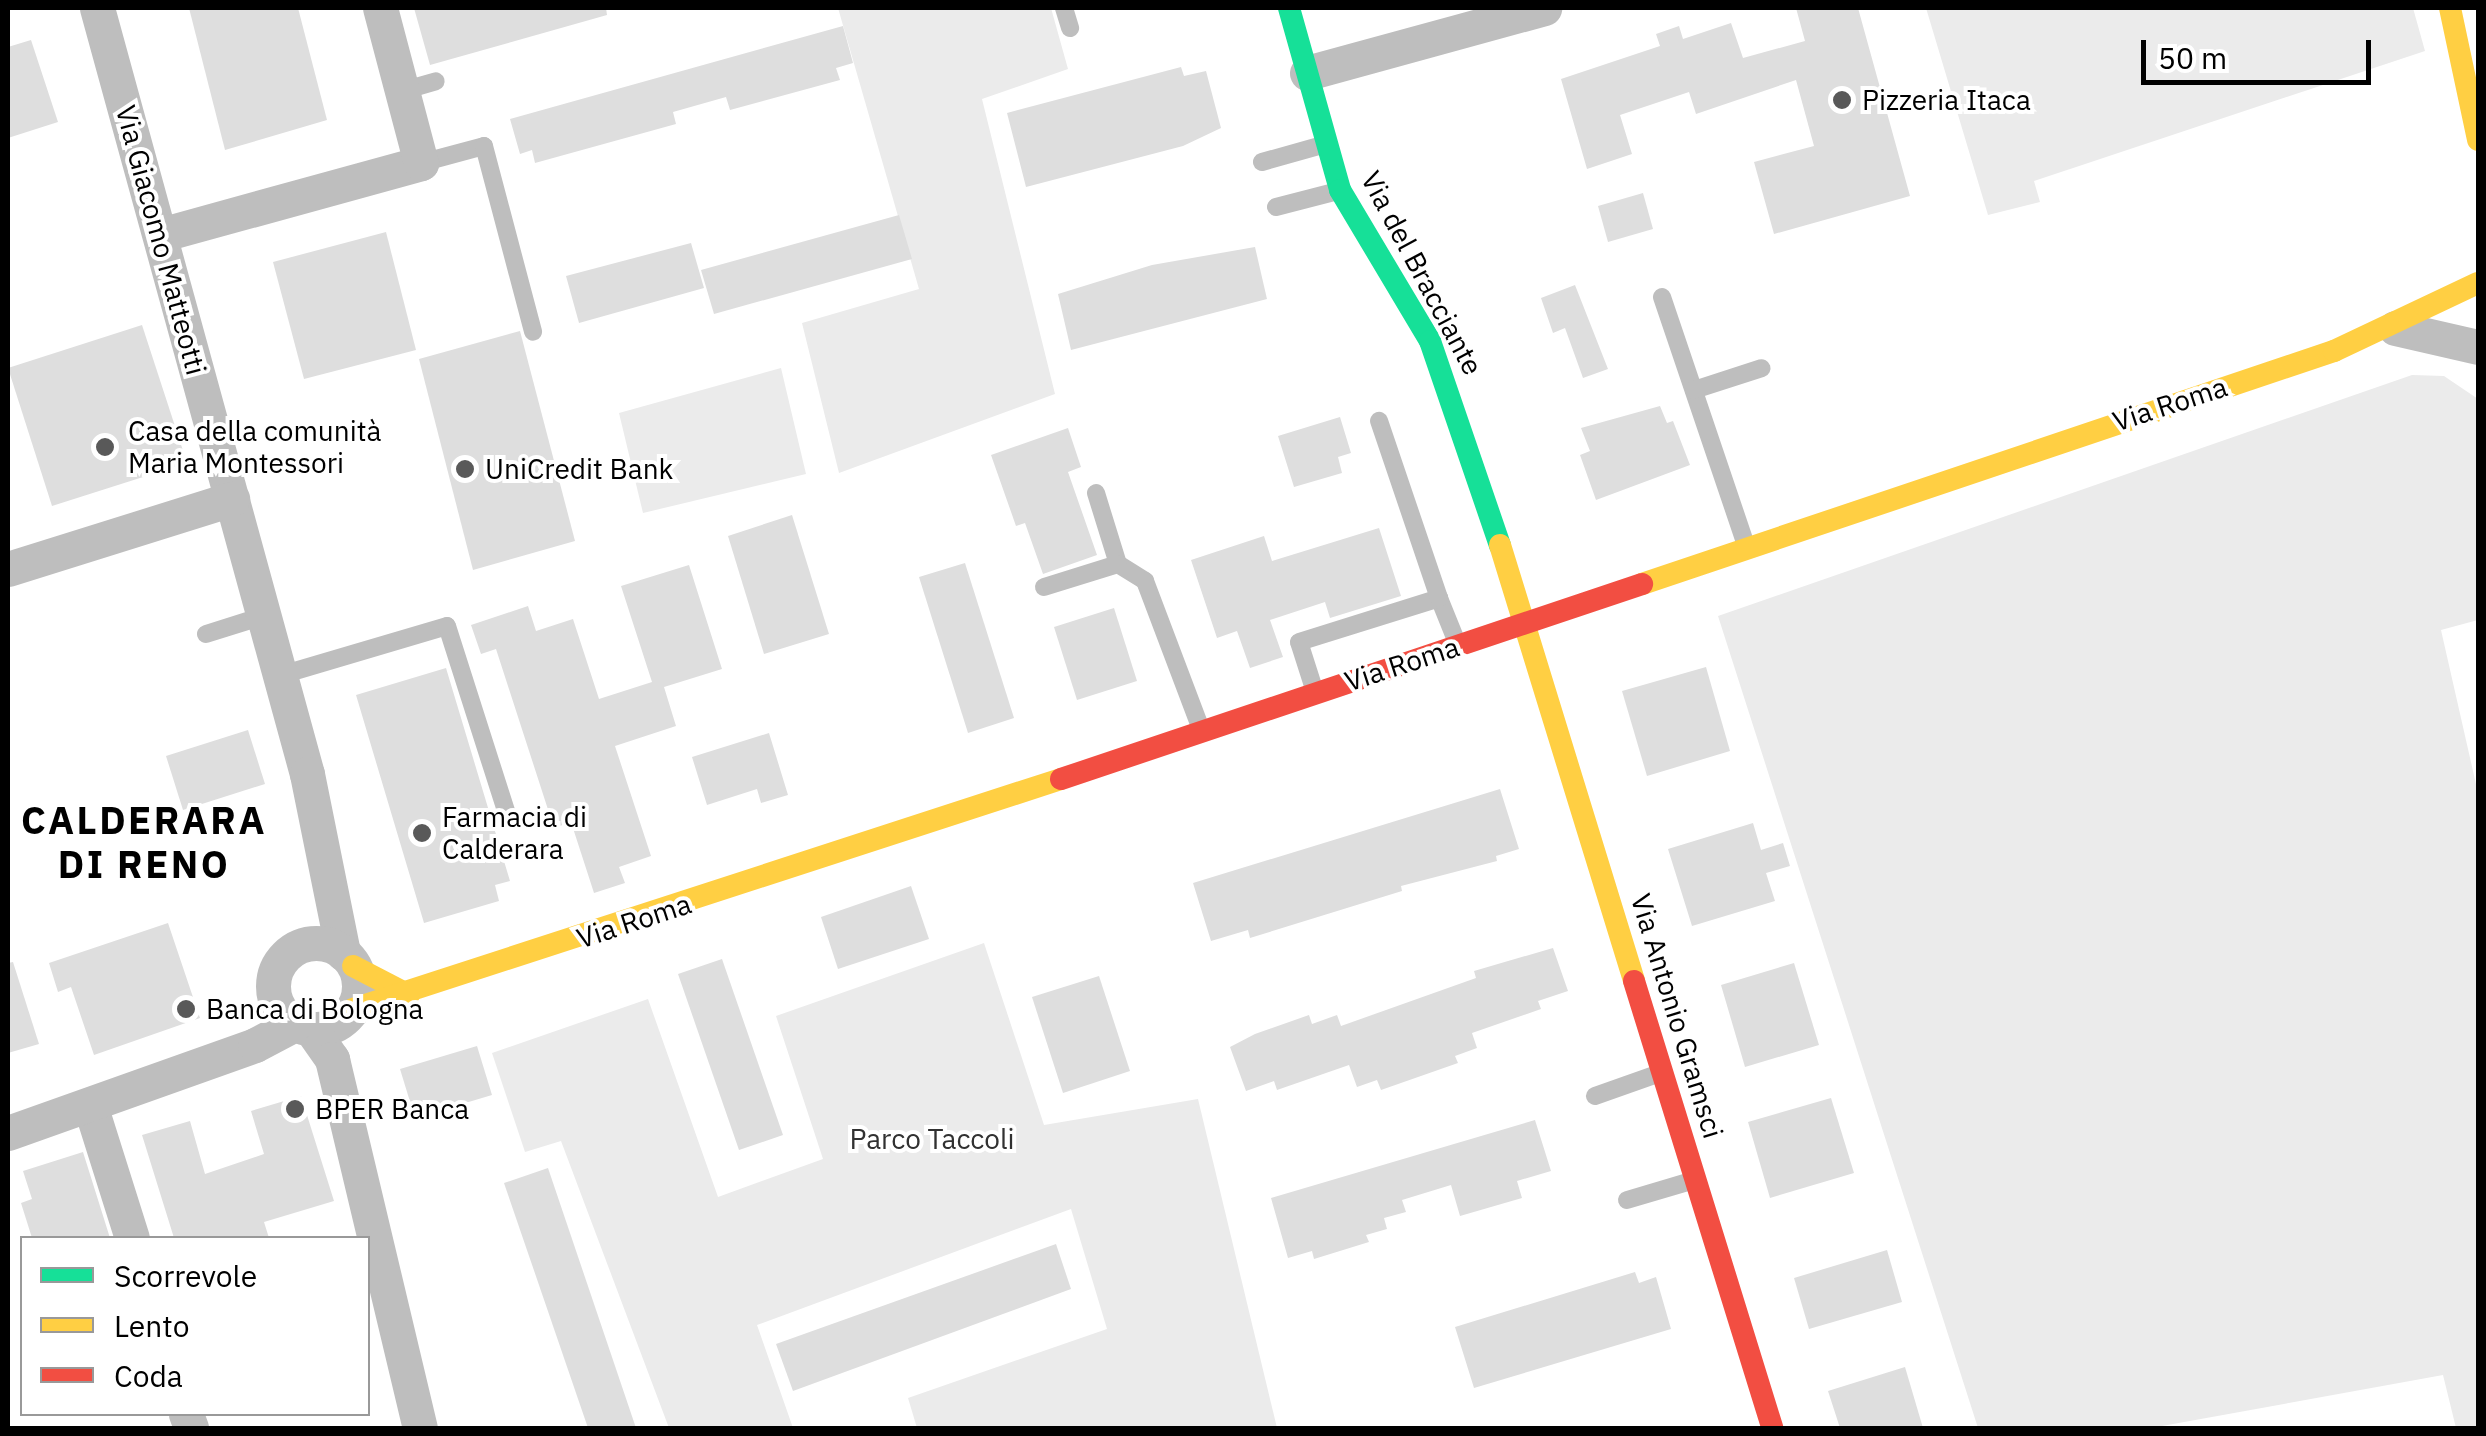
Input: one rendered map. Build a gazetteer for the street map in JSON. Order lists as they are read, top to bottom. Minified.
{"streets":{"street":["Via Giacomo Matteotti","Via del Bracciante","Via Roma","Via Antonio Gramsci"]},"crossings":[["Via Giacomo Matteotti","Via Roma"],["Via del Bracciante","Via Roma"],["Via del Bracciante","Via Antonio Gramsci"],["Via Roma","Via Antonio Gramsci"]],"districts":["CALDERARA DI RENO"],"parks":["Parco Taccoli"],"places":["Pizzeria Itaca","Casa della comunità Maria Montessori","UniCredit Bank","Farmacia di Calderara","Banca di Bologna","BPER Banca"],"legend":["Scorrevole","Lento","Coda"],"scale_bar":"50 m"}
